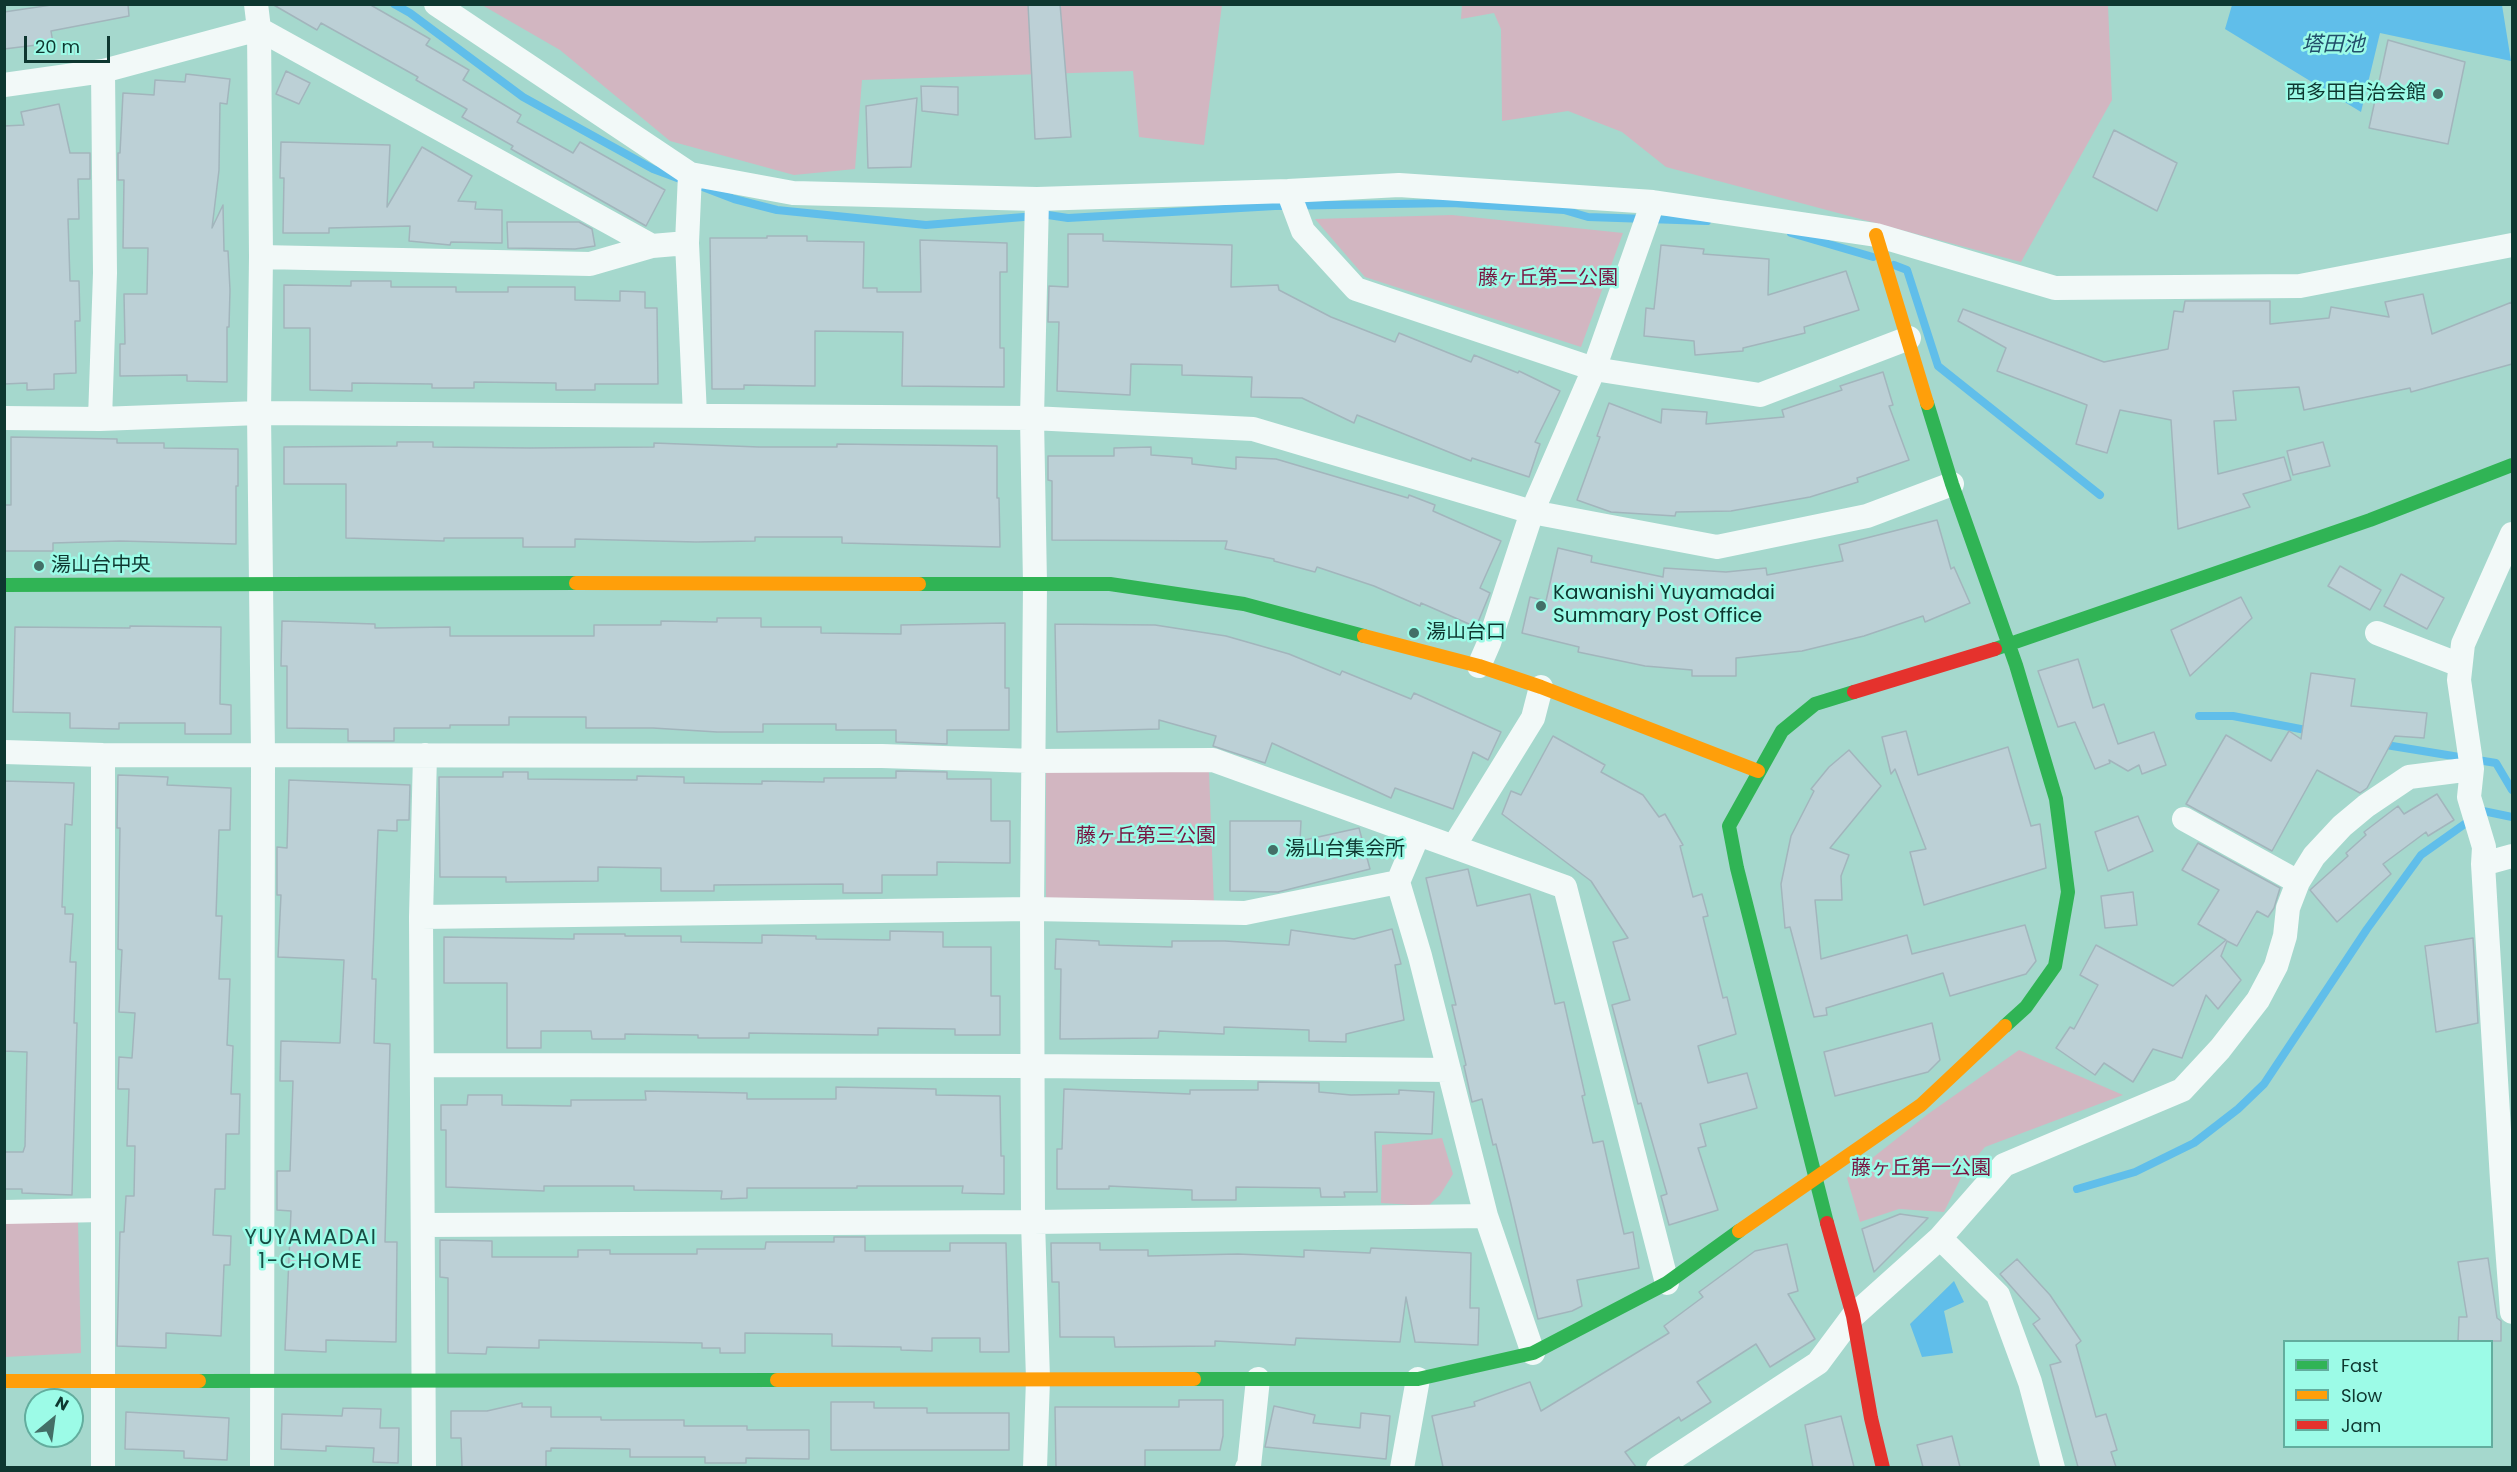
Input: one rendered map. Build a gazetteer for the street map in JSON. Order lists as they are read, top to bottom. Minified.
{"districts":["YUYAMADAI 1-CHOME"],"water":["塔田池"],"parks":["藤ヶ丘第二公園","藤ヶ丘第三公園","藤ヶ丘第一公園"],"places":["西多田自治会館","湯山台中央","Kawanishi Yuyamadai Summary Post Office","湯山台口","湯山台集会所"],"legend":["Fast","Slow","Jam"],"scale_bar":"20 m","north":"top right"}
